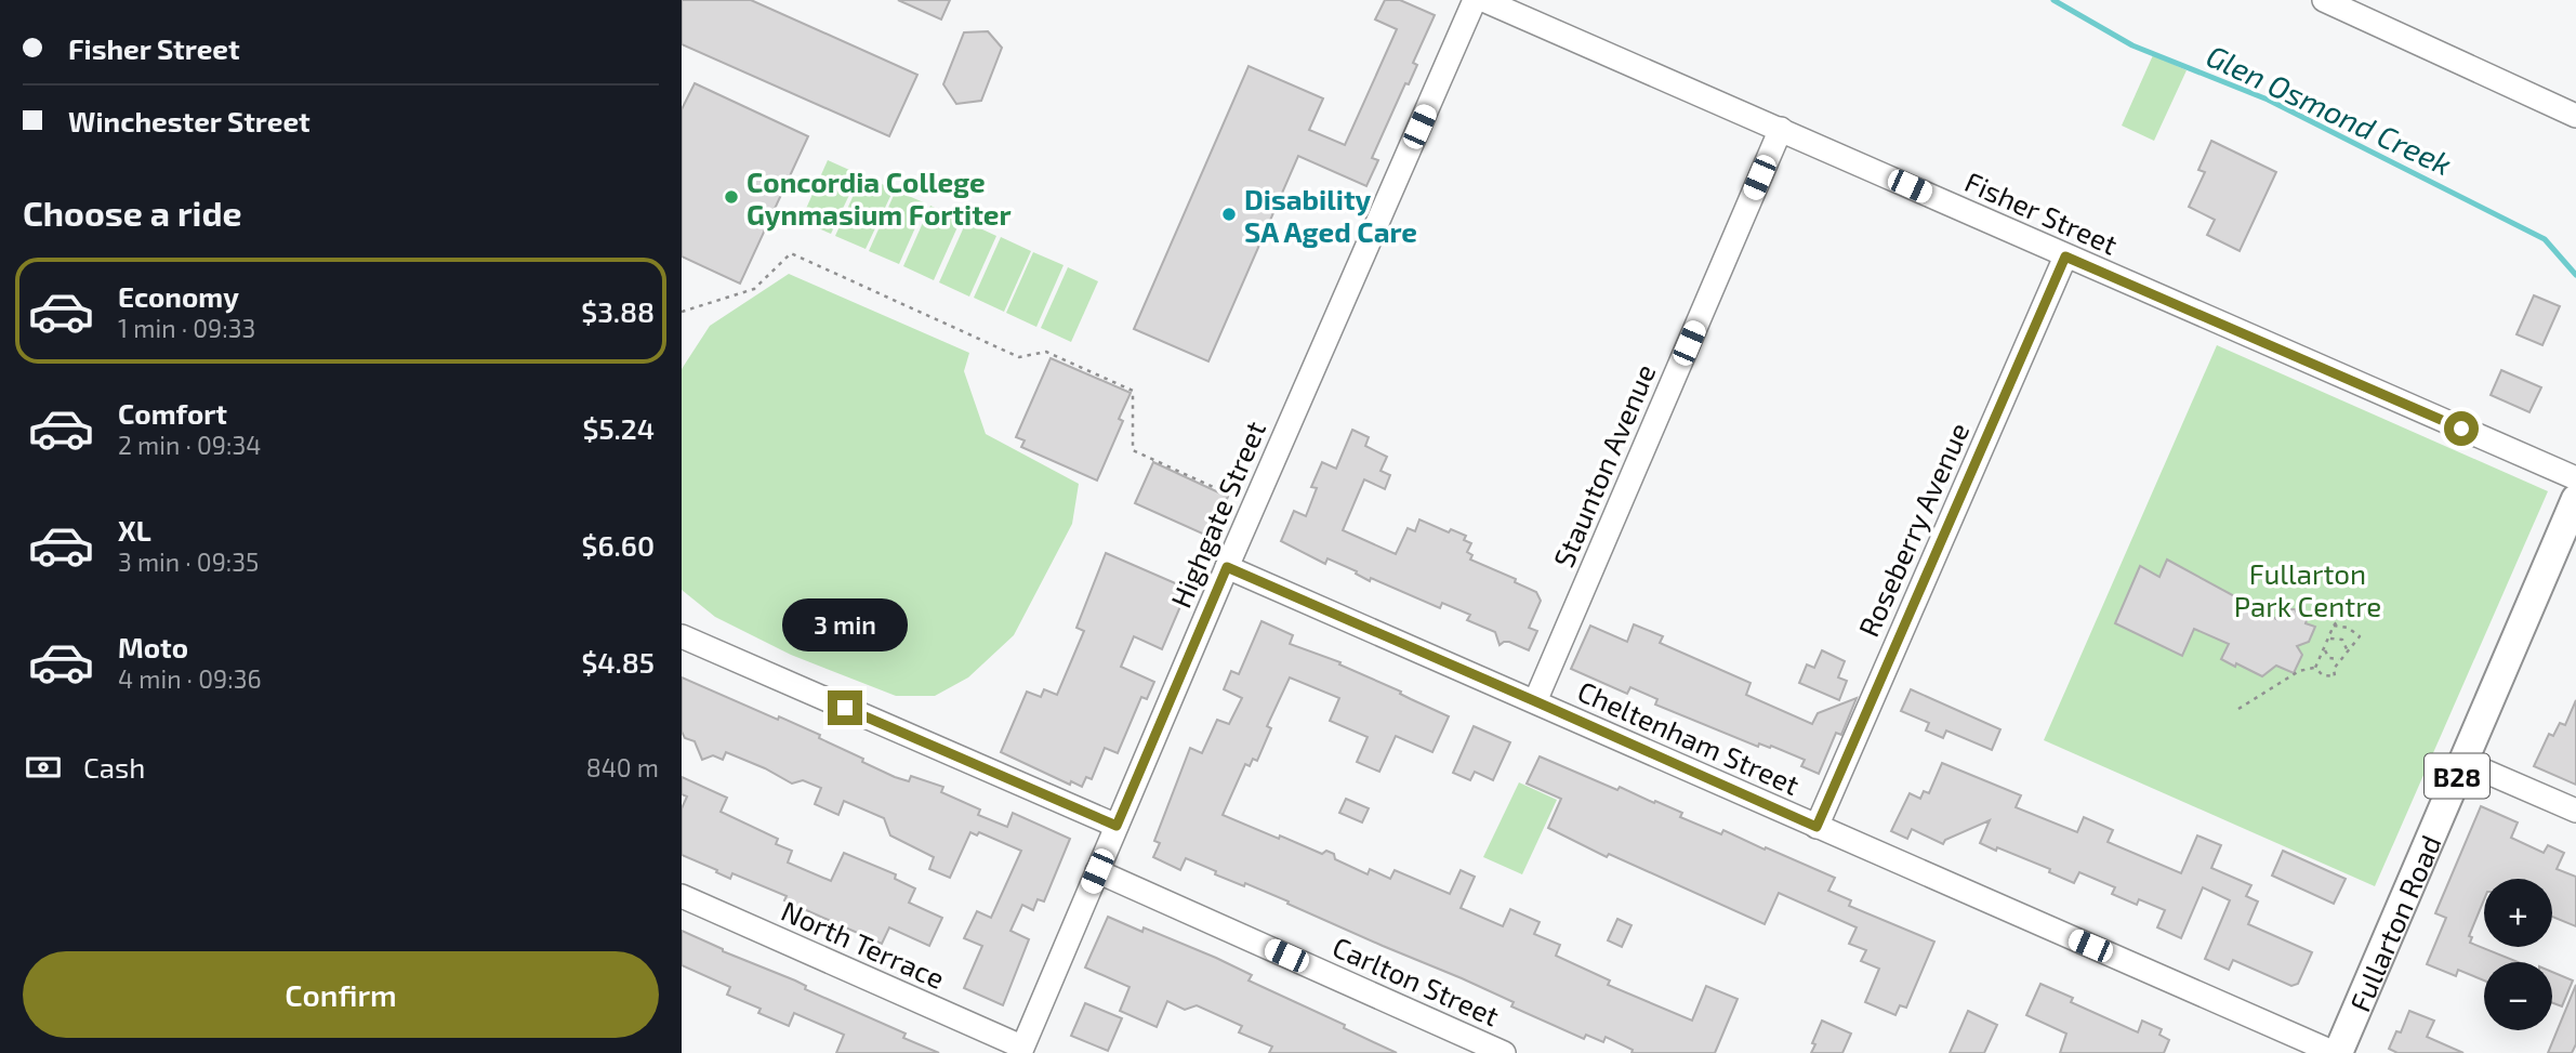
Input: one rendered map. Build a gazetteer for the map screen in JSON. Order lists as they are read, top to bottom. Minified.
{"streets":{"main road":["B28","Fullarton Road"],"street":["Fisher Street","Staunton Avenue","Highgate Street","Roseberry Avenue","Cheltenham Street","North Terrace","Carlton Street"]},"crossings":[["Fisher Street","Staunton Avenue"],["Fisher Street","Roseberry Avenue"],["Staunton Avenue","Cheltenham Street"],["Highgate Street","Cheltenham Street"],["Highgate Street","North Terrace"],["Highgate Street","Carlton Street"],["Roseberry Avenue","Cheltenham Street"],["Cheltenham Street","Fullarton Road"]],"water":["Glen Osmond Creek"],"parks":["Fullarton Park Centre"],"places":["Concordia College Gynmasium Fortiter","Disability SA Aged Care"],"page":{"banner":["Fisher Street","Winchester Street"],"heading":"Choose a ride","list":[{"name":"Economy","note":"1 min · 09:33","value":"$3.88"},{"name":"Comfort","note":"2 min · 09:34","value":"$5.24"},{"name":"XL","note":"3 min · 09:35","value":"$6.60"},{"name":"Moto","note":"4 min · 09:36","value":"$4.85"}],"bubble":"3 min","pay":["Cash","840 m"],"map_buttons":["+","−"],"buttons":"Confirm"}}
